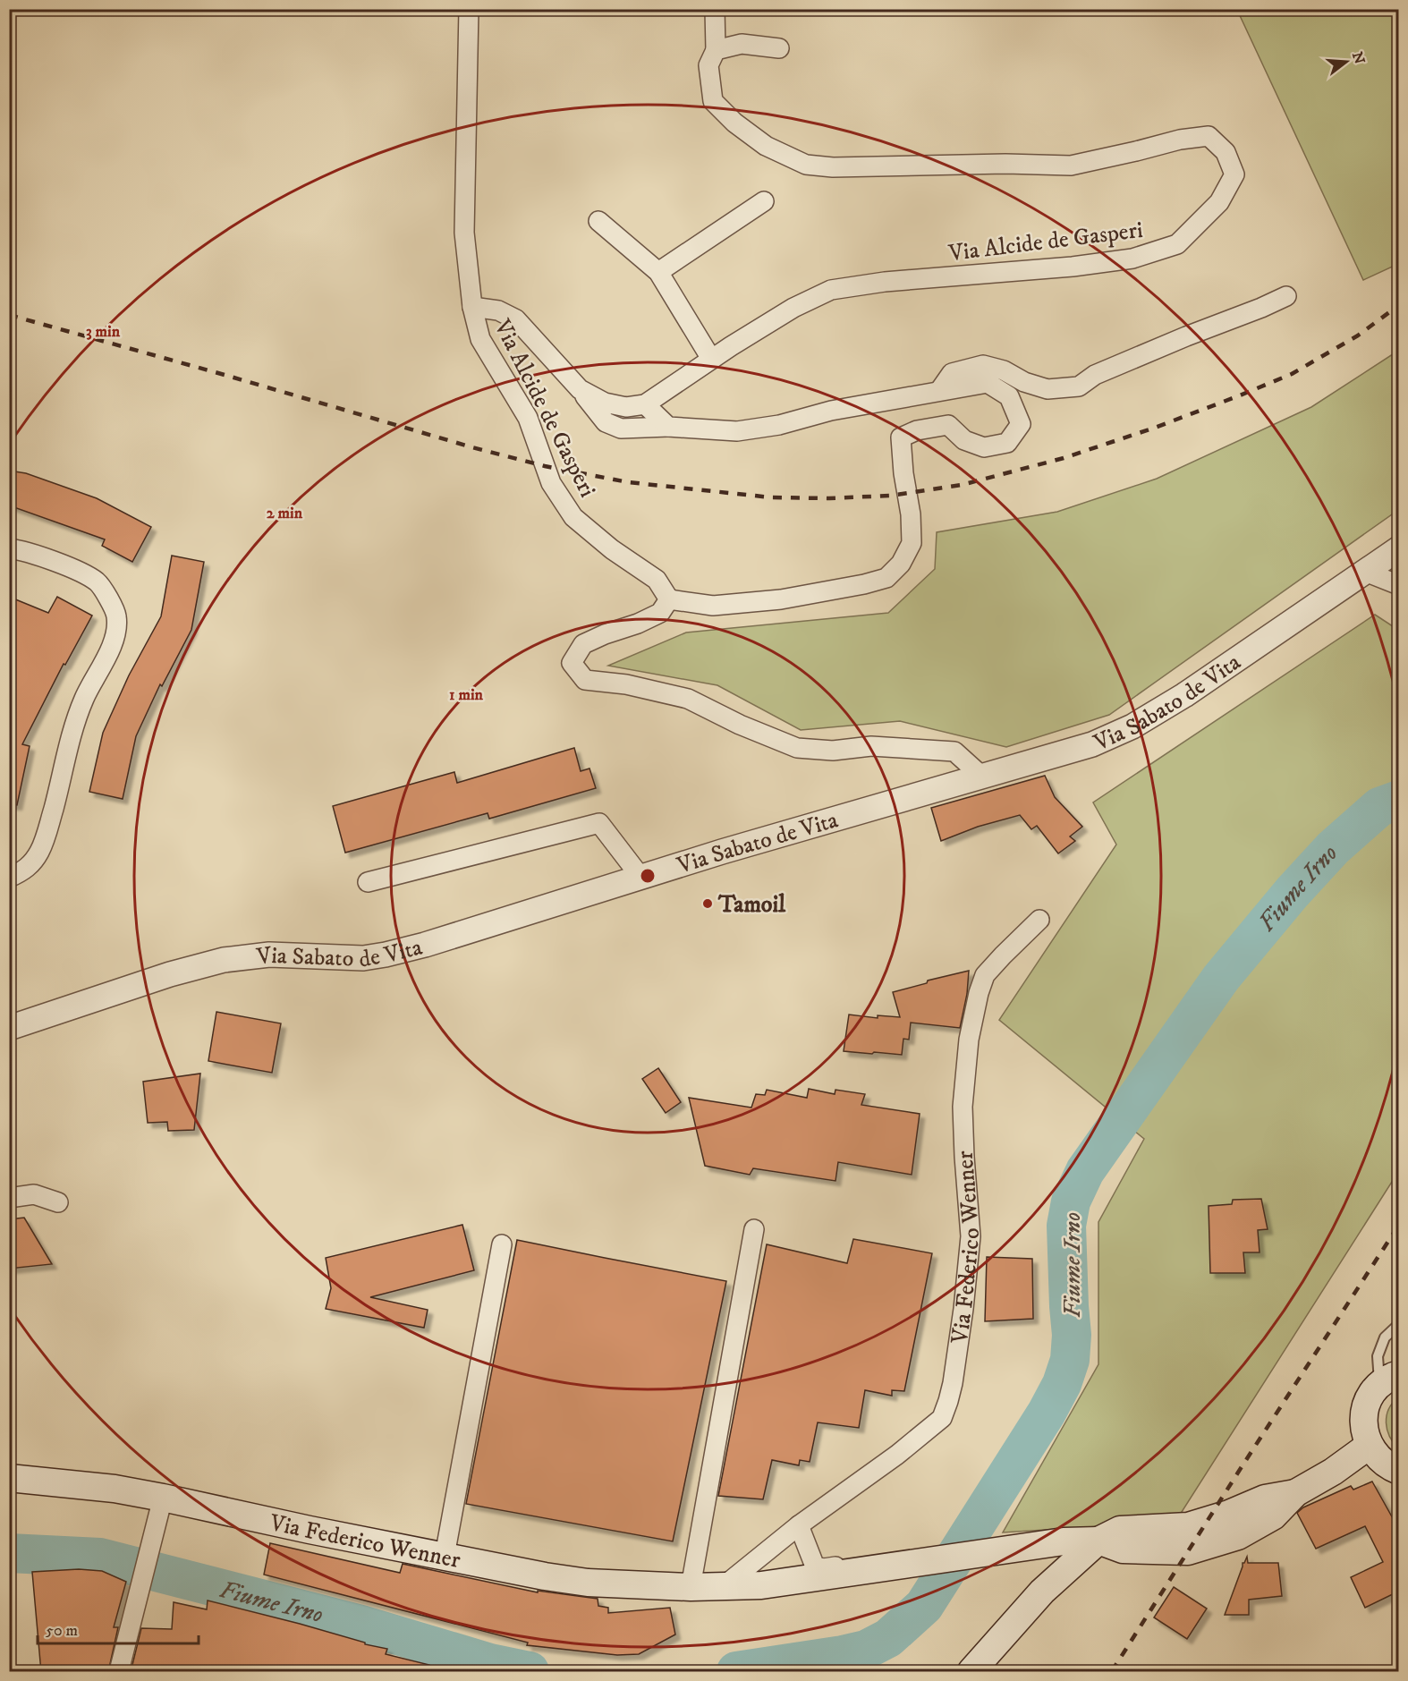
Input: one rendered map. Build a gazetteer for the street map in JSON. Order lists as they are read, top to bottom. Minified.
{"streets":{"main road":["Via Federico Wenner"],"street":["Via Alcide de Gasperi","Via Sabato de Vita"]},"water":["Fiume Irno"],"places":["Tamoil"],"scale_bar":"50 m","north":"right","rings":["3 min","2 min","1 min"]}
